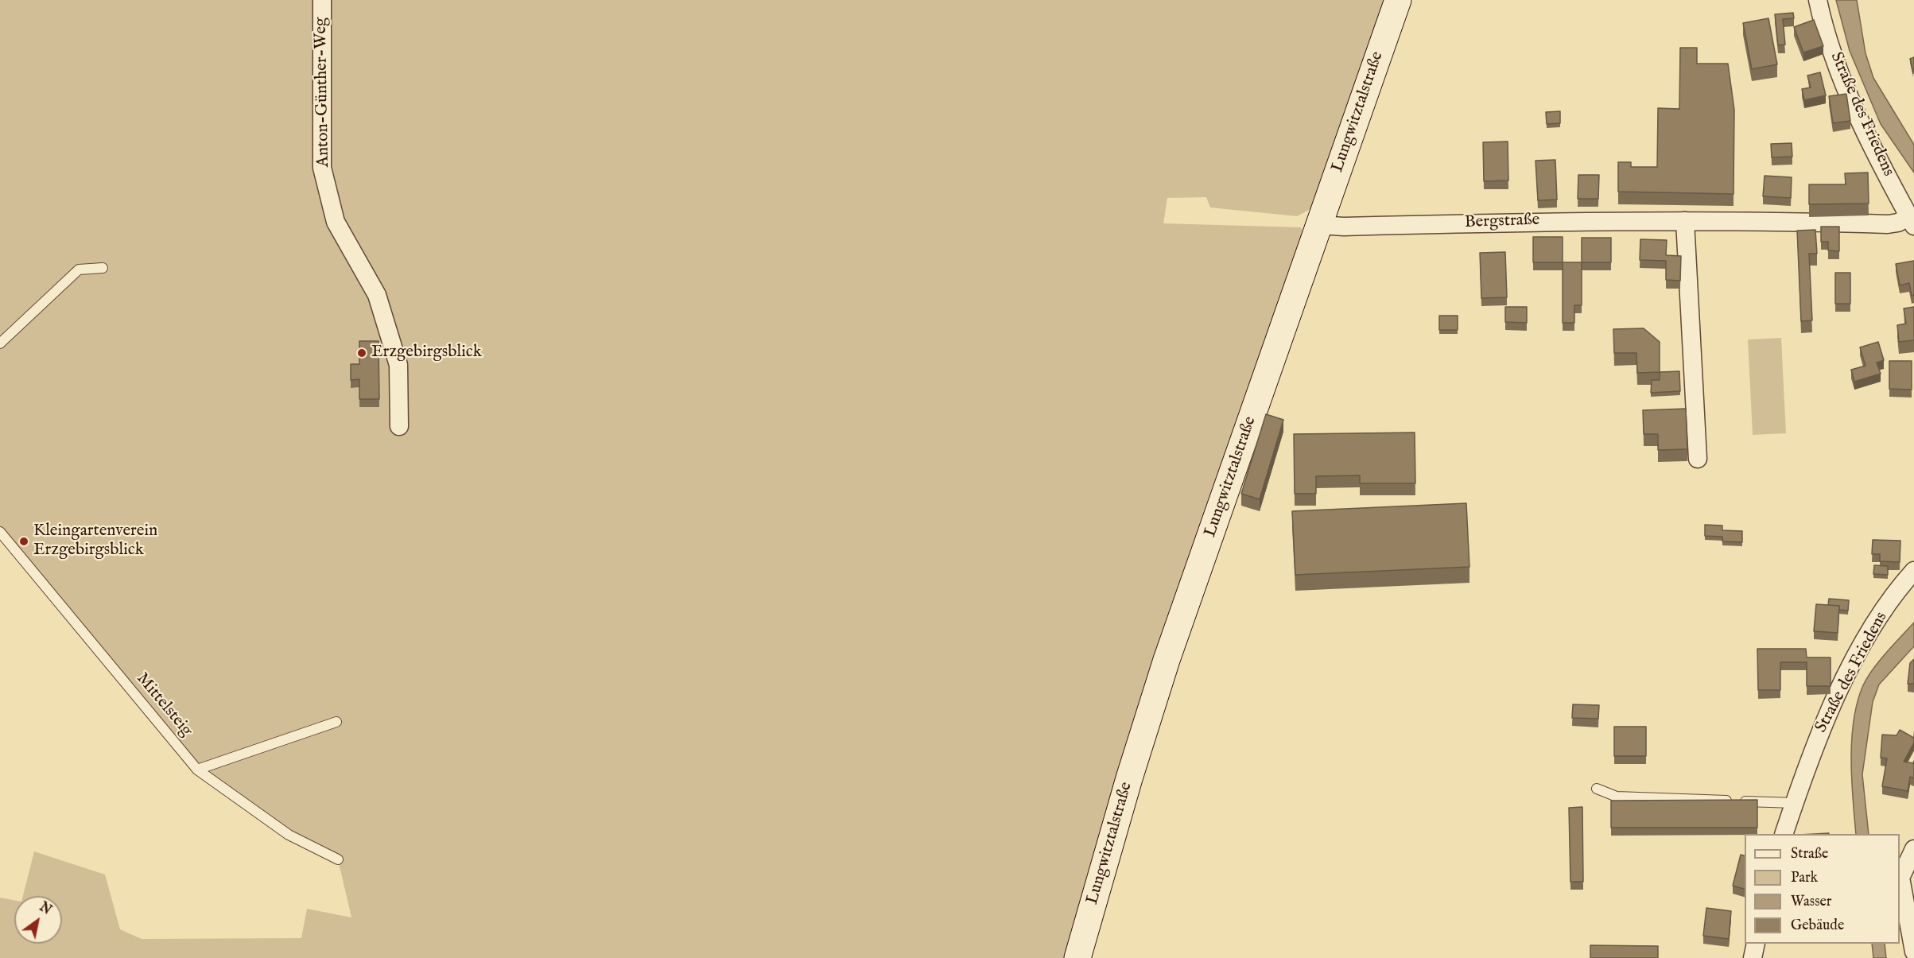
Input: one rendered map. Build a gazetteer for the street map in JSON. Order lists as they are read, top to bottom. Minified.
{"streets":{"main road":["Lungwitztalstraße"],"street":["Anton-Günther-Weg","Straße des Friedens","Bergstraße"],"lane":["Mittelsteig"]},"crossings":[["Lungwitztalstraße","Bergstraße"],["Straße des Friedens","Bergstraße"]],"places":["Erzgebirgsblick","Kleingartenverein Erzgebirgsblick"],"legend":["Straße","Park","Wasser","Gebäude"],"north":"top right"}
